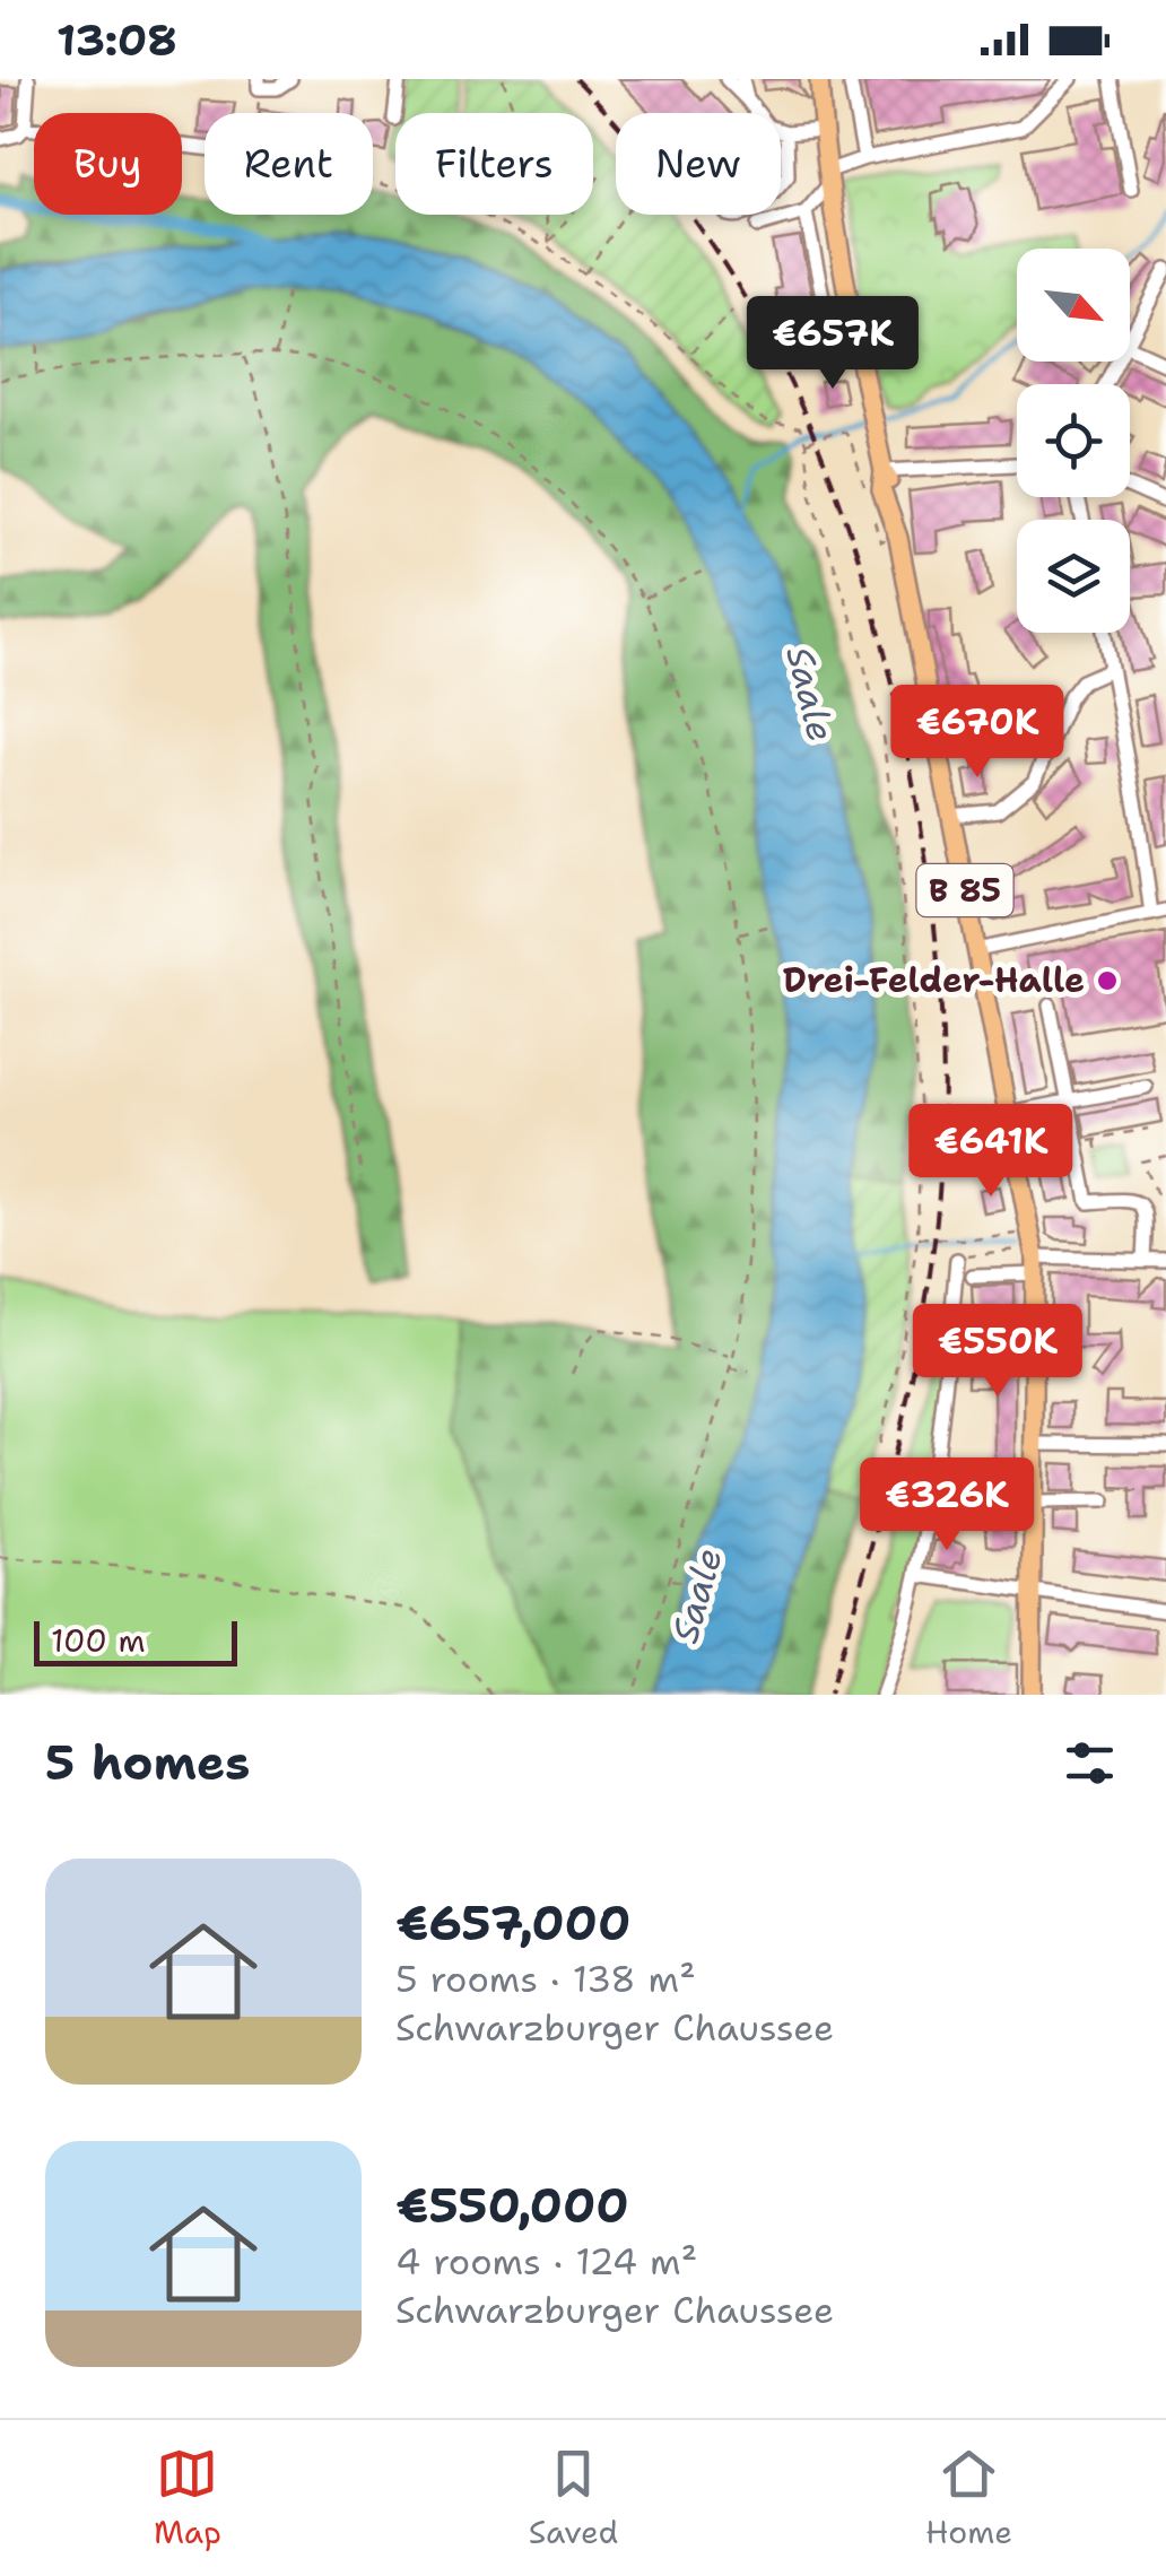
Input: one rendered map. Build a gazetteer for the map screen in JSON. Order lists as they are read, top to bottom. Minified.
{"streets":{"main road":["B 85"]},"water":["Saale"],"places":["Drei-Felder-Halle"],"scale_bar":"100 m","north":"bottom right","page":{"status":"13:08","chip":["Buy","Rent","Filters","New"],"price":["€657K","€670K","€641K","€550K","€326K"],"scale":"100 m","heading":"5 homes","list":[{"name":"€657,000","note":"5 rooms · 138 m² · Schwarzburger Chaussee"},{"name":"€550,000","note":"4 rooms · 124 m² · Schwarzburger Chaussee"}],"tabs":["Map","Saved","Home"]}}
